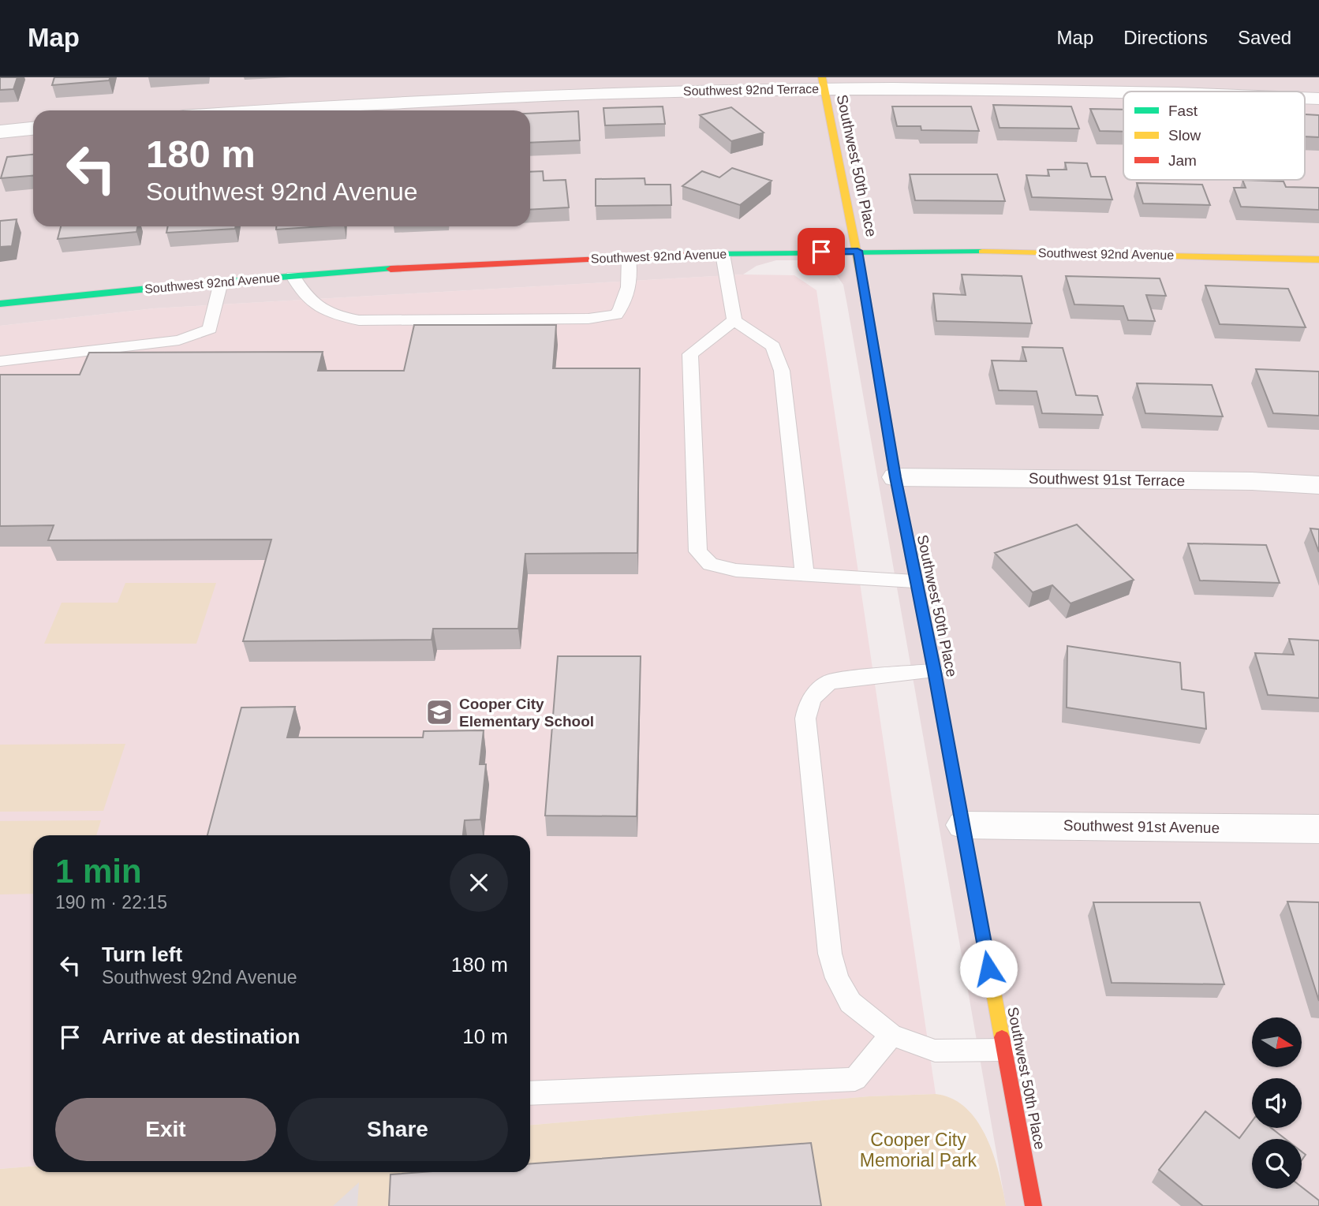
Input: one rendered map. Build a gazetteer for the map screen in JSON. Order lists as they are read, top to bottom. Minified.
{"streets":{"street":["Southwest 92nd Terrace","Southwest 50th Place","Southwest 92nd Avenue","Southwest 91st Terrace","Southwest 91st Avenue"]},"crossings":[["Southwest 92nd Terrace","Southwest 50th Place"],["Southwest 50th Place","Southwest 92nd Avenue"],["Southwest 50th Place","Southwest 91st Terrace"],["Southwest 50th Place","Southwest 91st Avenue"]],"parks":["Cooper City Memorial Park"],"places":{"school or university":["Cooper City Elementary School"]},"legend":["Fast","Slow","Jam"],"north":"right","page":{"header":"Map","nav":["Map","Directions","Saved"],"turn":["180 m","Southwest 92nd Avenue"],"heading":["1 min","190 m · 22:15"],"list":[{"name":"Turn left","note":"Southwest 92nd Avenue","value":"180 m"},{"name":"Arrive at destination","value":"10 m"}],"buttons":["Exit","Share"]}}
